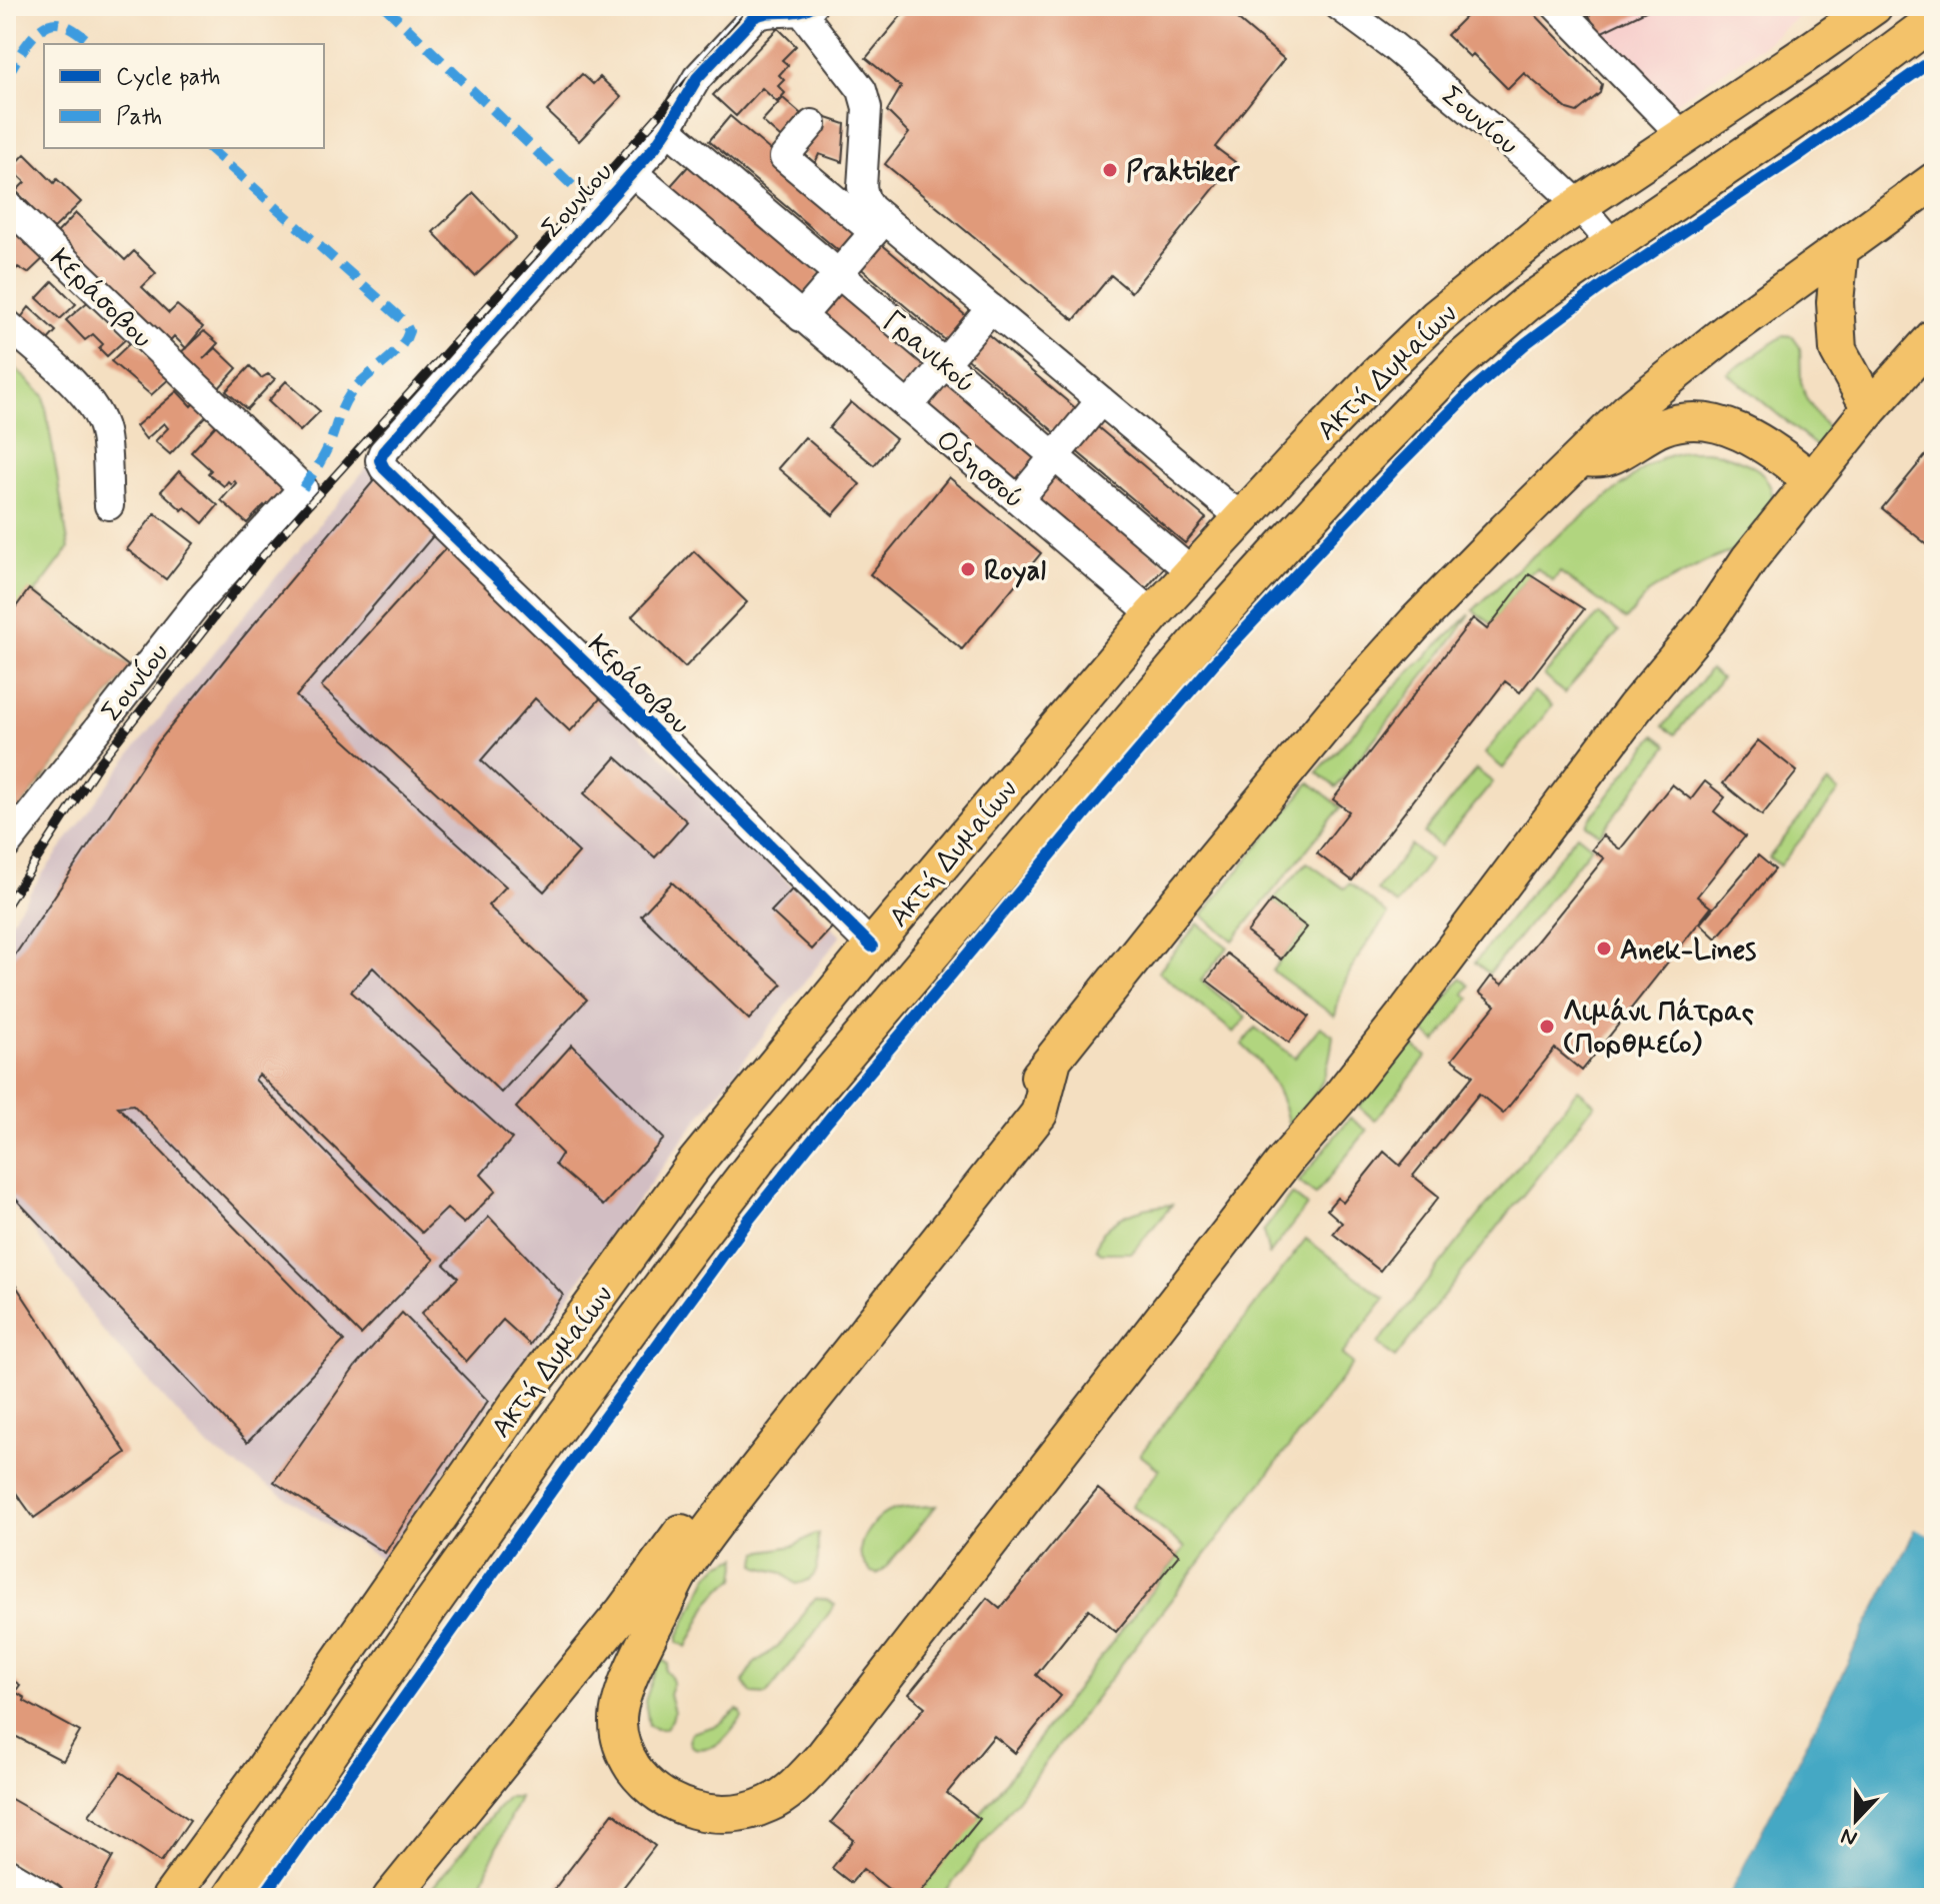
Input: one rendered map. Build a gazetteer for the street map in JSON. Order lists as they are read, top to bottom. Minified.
{"streets":{"main road":["Ακτή Δυμαίων"],"street":["Σουνίου","Κεράσοβου","Γρανικού","Οδησσού"]},"crossings":[["Σουνίου","Κεράσοβου"],["Σουνίου","Γρανικού"],["Σουνίου","Ακτή Δυμαίων"],["Σουνίου","Οδησσού"],["Κεράσοβου","Ακτή Δυμαίων"],["Γρανικού","Ακτή Δυμαίων"],["Ακτή Δυμαίων","Οδησσού"]],"places":["Praktiker","Royal","Anek-Lines","Λιμάνι Πάτρας (Πορθμείο)"],"legend":["Cycle path","Path"],"north":"bottom"}
